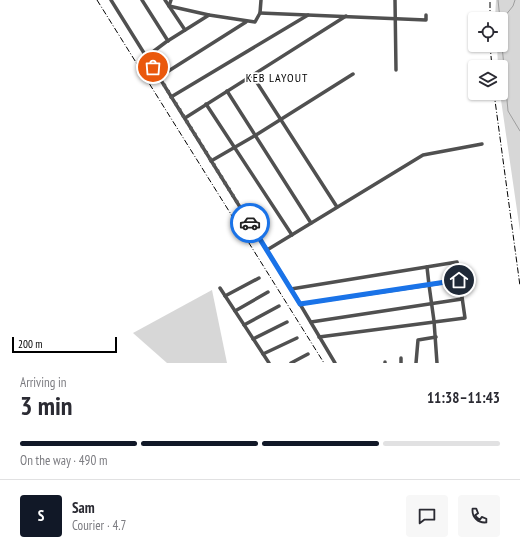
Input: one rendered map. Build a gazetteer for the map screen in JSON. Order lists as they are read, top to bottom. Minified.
{"districts":["KEB LAYOUT"],"scale_bar":"200 m","page":{"scale":"200 m","heading":["3 min","Arriving in","11:38–11:43"],"panel":["Sam","Courier · 4.7"],"bar":"On the way · 490 m","round":"S"}}
